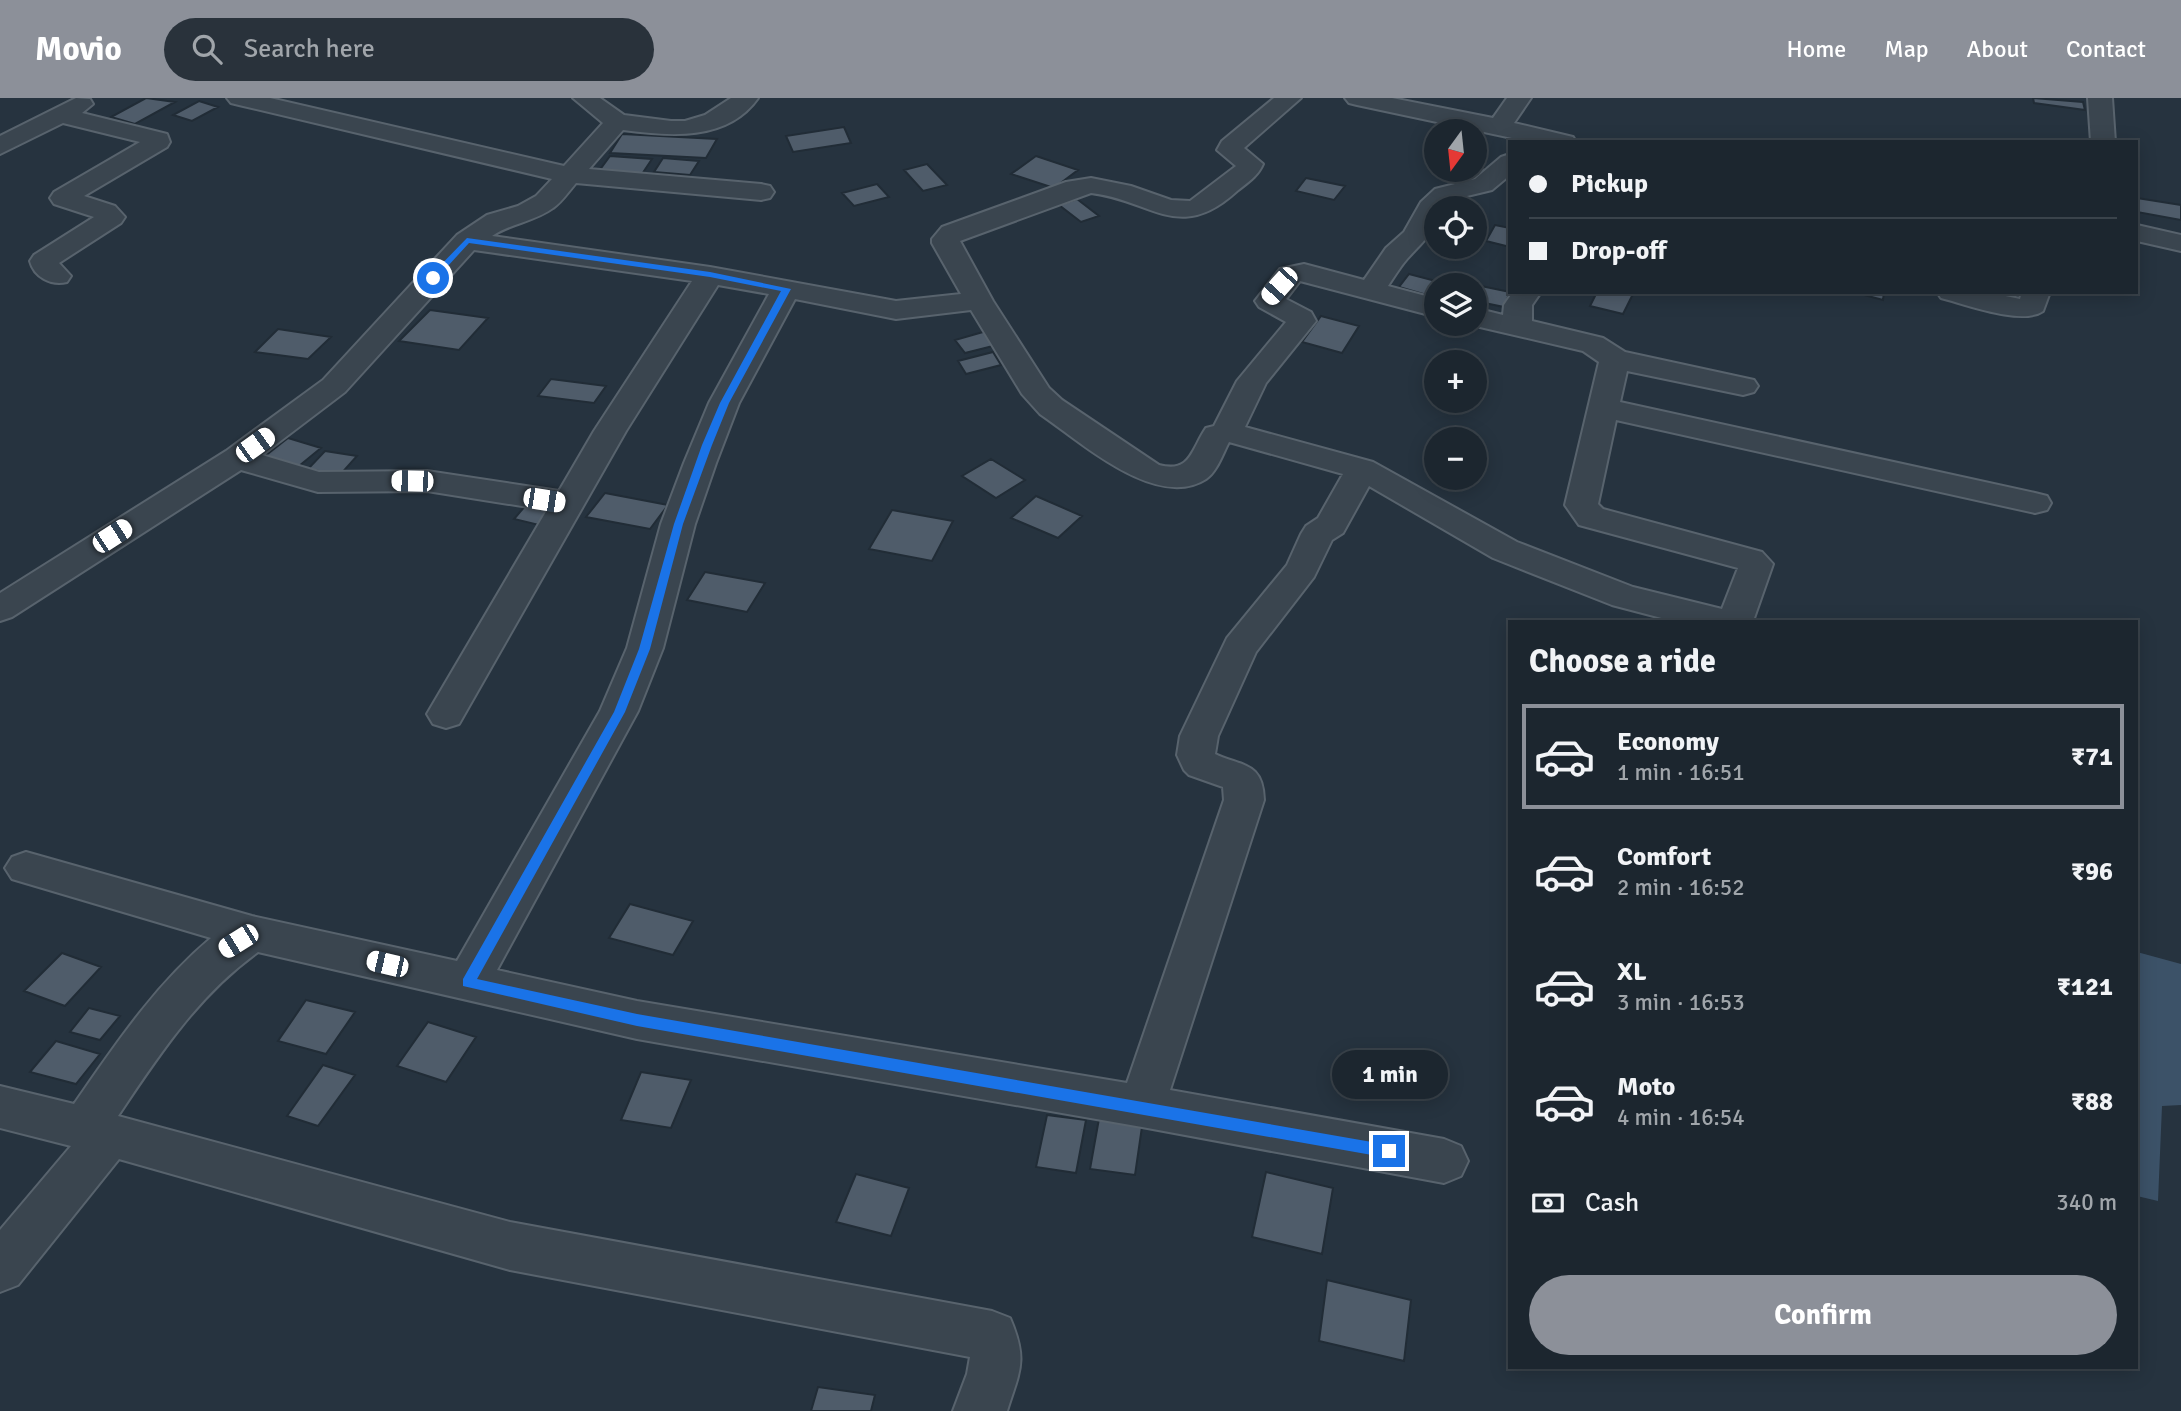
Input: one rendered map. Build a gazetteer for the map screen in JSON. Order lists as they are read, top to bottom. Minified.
{"north":"bottom","page":{"header":"Movio","search":"Search here","nav":["Home","Map","About","Contact"],"map_buttons":["+","−"],"banner":["Pickup","Drop-off"],"heading":"Choose a ride","list":[{"name":"Economy","note":"1 min · 16:51","value":"₹71"},{"name":"Comfort","note":"2 min · 16:52","value":"₹96"},{"name":"XL","note":"3 min · 16:53","value":"₹121"},{"name":"Moto","note":"4 min · 16:54","value":"₹88"}],"bubble":"1 min","pay":["Cash","340 m"],"buttons":"Confirm"}}
